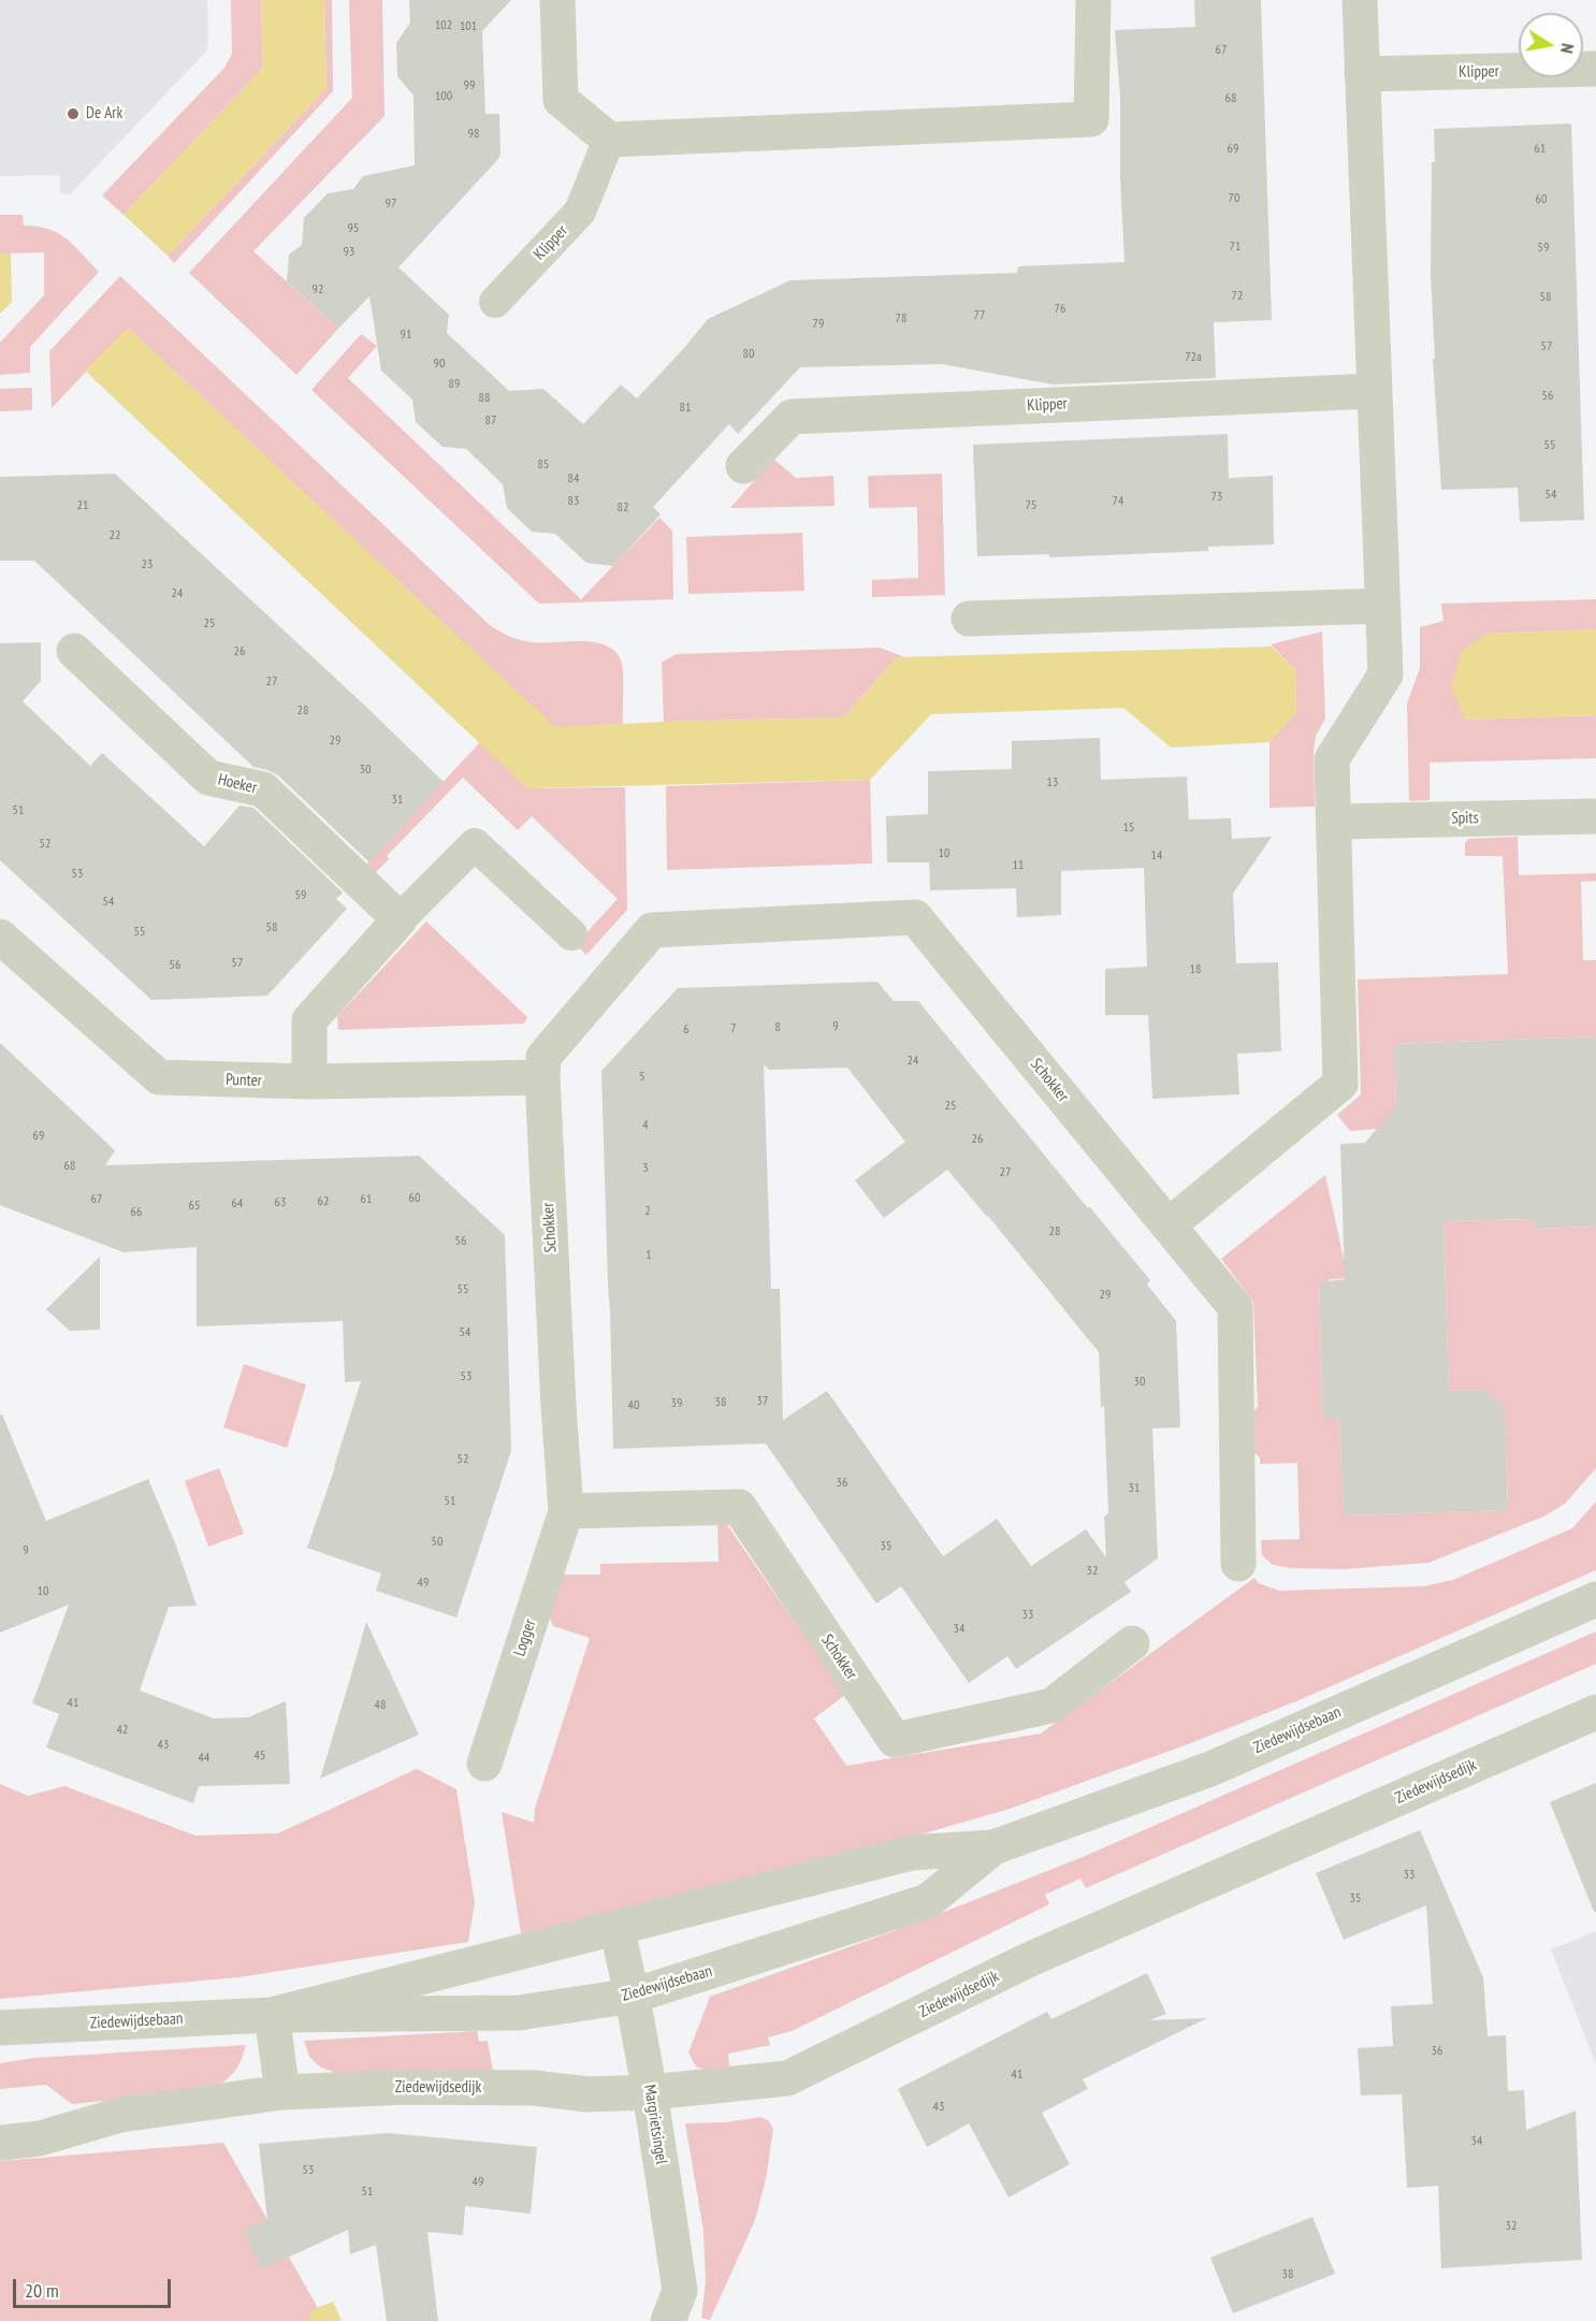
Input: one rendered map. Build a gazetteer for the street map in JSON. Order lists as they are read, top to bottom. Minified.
{"streets":{"street":["Klipper","Hoeker","Spits","Punter","Schokker","Logger","Ziedewijdsebaan","Ziedewijdsedijk","Margrietsingel"]},"crossings":[["Punter","Schokker"],["Schokker","Logger"],["Ziedewijdsebaan","Margrietsingel"],["Ziedewijdsedijk","Margrietsingel"]],"places":["De Ark"],"house_numbers":["102","101","67","99","100","68","98","69","61","70","60","97","95","71","59","93","92","72","58","76","77","78","79","91","57","80","72a","90","89","56","88","81","87","55","85","84","54","73","83","74","21","75","82","22","23","24","25","26","27","28","29","30","13","31","51","15","52","10","14","11","53","59","54","58","55","57","56","18","9","8","7","6","24","5","25","4","69","26","68","3","27","60","67","61","62","63","64","65","2","66","28","56","1","55","29","54","53","30","37","38","39","40","52","36","31","51","50","35","9","32","49","10","33","34","41","48","42","43","45","44","33","35","36","41","43","34","53","49","51","32","38"],"scale_bar":"20 m","north":"right"}
